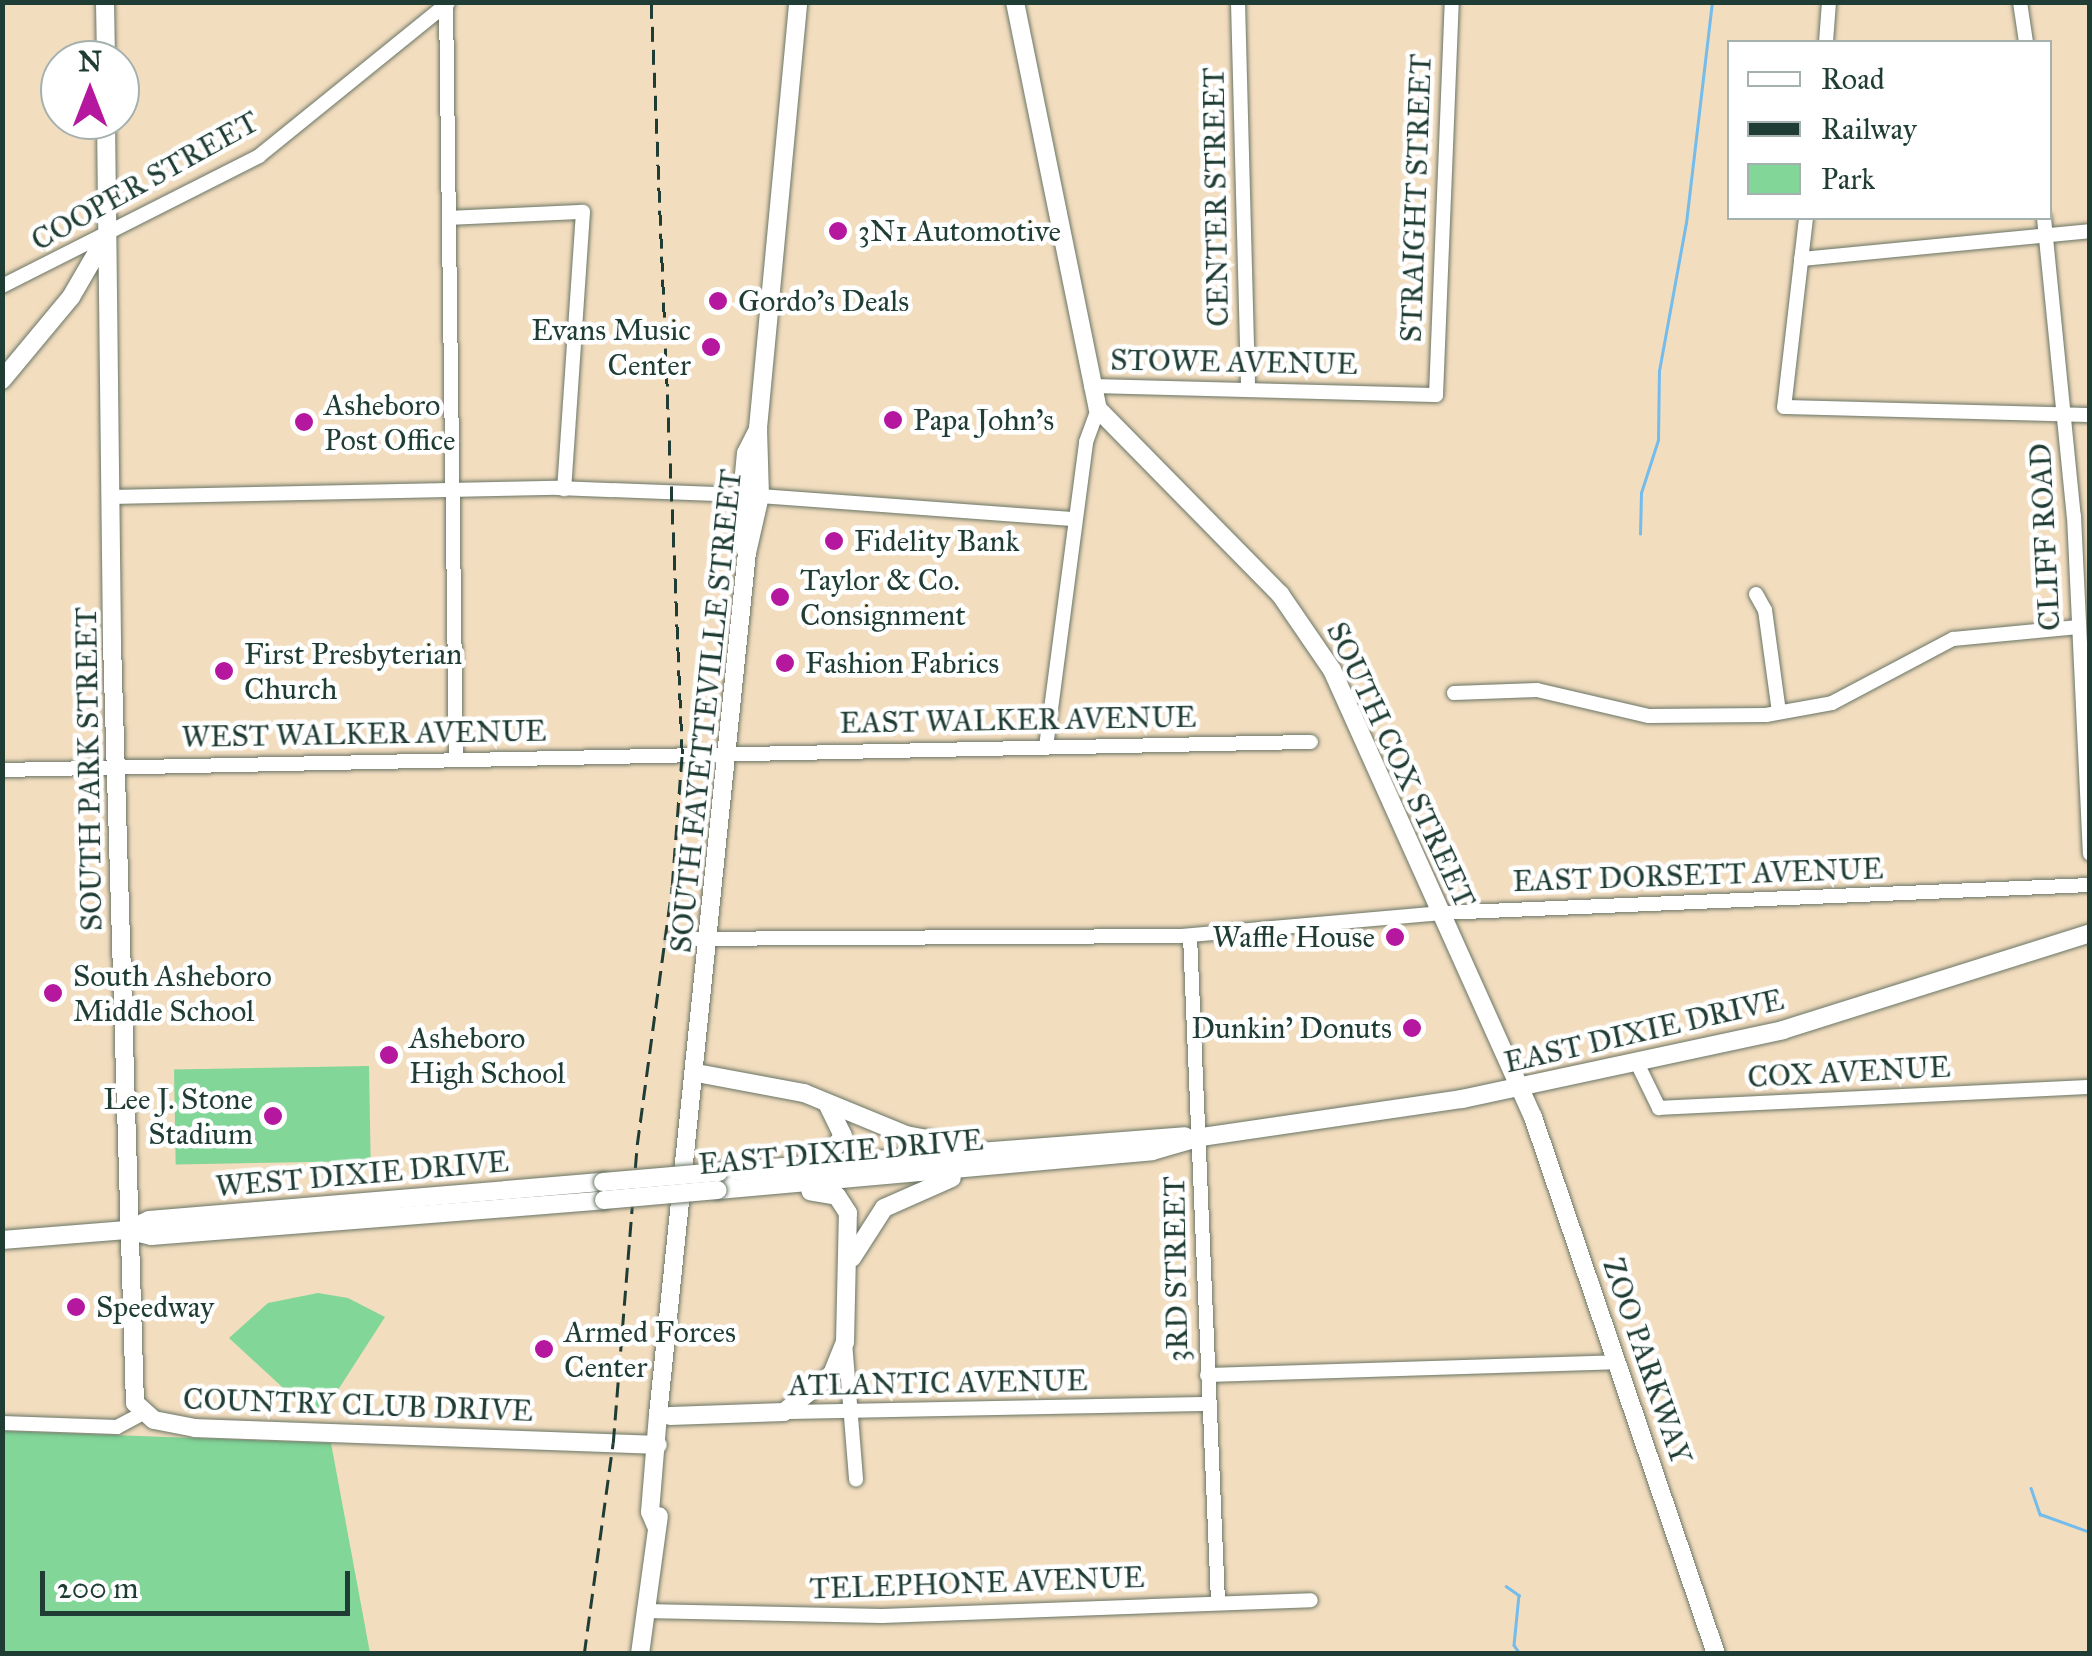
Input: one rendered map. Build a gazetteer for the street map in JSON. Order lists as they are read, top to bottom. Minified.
{"streets":{"main road":["SOUTH FAYETTEVILLE STREET","SOUTH COX STREET","SOUTH PARK STREET","EAST DIXIE DRIVE","WEST DIXIE DRIVE","ZOO PARKWAY","ATLANTIC AVENUE","COUNTRY CLUB DRIVE"],"street":["COOPER STREET","CENTER STREET","STRAIGHT STREET","STOWE AVENUE","CLIFF ROAD","EAST WALKER AVENUE","WEST WALKER AVENUE","EAST DORSETT AVENUE","COX AVENUE","3RD STREET","TELEPHONE AVENUE"]},"crossings":[["COOPER STREET","SOUTH PARK STREET"],["CENTER STREET","STOWE AVENUE"],["STRAIGHT STREET","STOWE AVENUE"],["STOWE AVENUE","SOUTH COX STREET"],["SOUTH FAYETTEVILLE STREET","EAST WALKER AVENUE"],["SOUTH FAYETTEVILLE STREET","WEST WALKER AVENUE"],["SOUTH FAYETTEVILLE STREET","EAST DORSETT AVENUE"],["SOUTH FAYETTEVILLE STREET","ATLANTIC AVENUE"],["SOUTH FAYETTEVILLE STREET","COUNTRY CLUB DRIVE"],["SOUTH FAYETTEVILLE STREET","TELEPHONE AVENUE"],["EAST WALKER AVENUE","WEST WALKER AVENUE"],["WEST WALKER AVENUE","SOUTH PARK STREET"],["SOUTH COX STREET","EAST DORSETT AVENUE"],["SOUTH COX STREET","EAST DIXIE DRIVE"],["SOUTH COX STREET","ZOO PARKWAY"],["SOUTH PARK STREET","WEST DIXIE DRIVE"],["SOUTH PARK STREET","COUNTRY CLUB DRIVE"],["EAST DORSETT AVENUE","3RD STREET"],["EAST DIXIE DRIVE","COX AVENUE"],["EAST DIXIE DRIVE","WEST DIXIE DRIVE"],["EAST DIXIE DRIVE","3RD STREET"],["EAST DIXIE DRIVE","ZOO PARKWAY"],["3RD STREET","ATLANTIC AVENUE"],["3RD STREET","TELEPHONE AVENUE"]],"places":["3N1 Automotive","Gordo's Deals","Evans Music Center","Papa John's","Asheboro Post Office","Fidelity Bank","Taylor & Co. Consignment","Fashion Fabrics","First Presbyterian Church","Waffle House","South Asheboro Middle School","Dunkin' Donuts","Asheboro High School","Lee J. Stone Stadium","Speedway","Armed Forces Center"],"legend":["Road","Railway","Park"],"scale_bar":"200 m","north":"top"}
